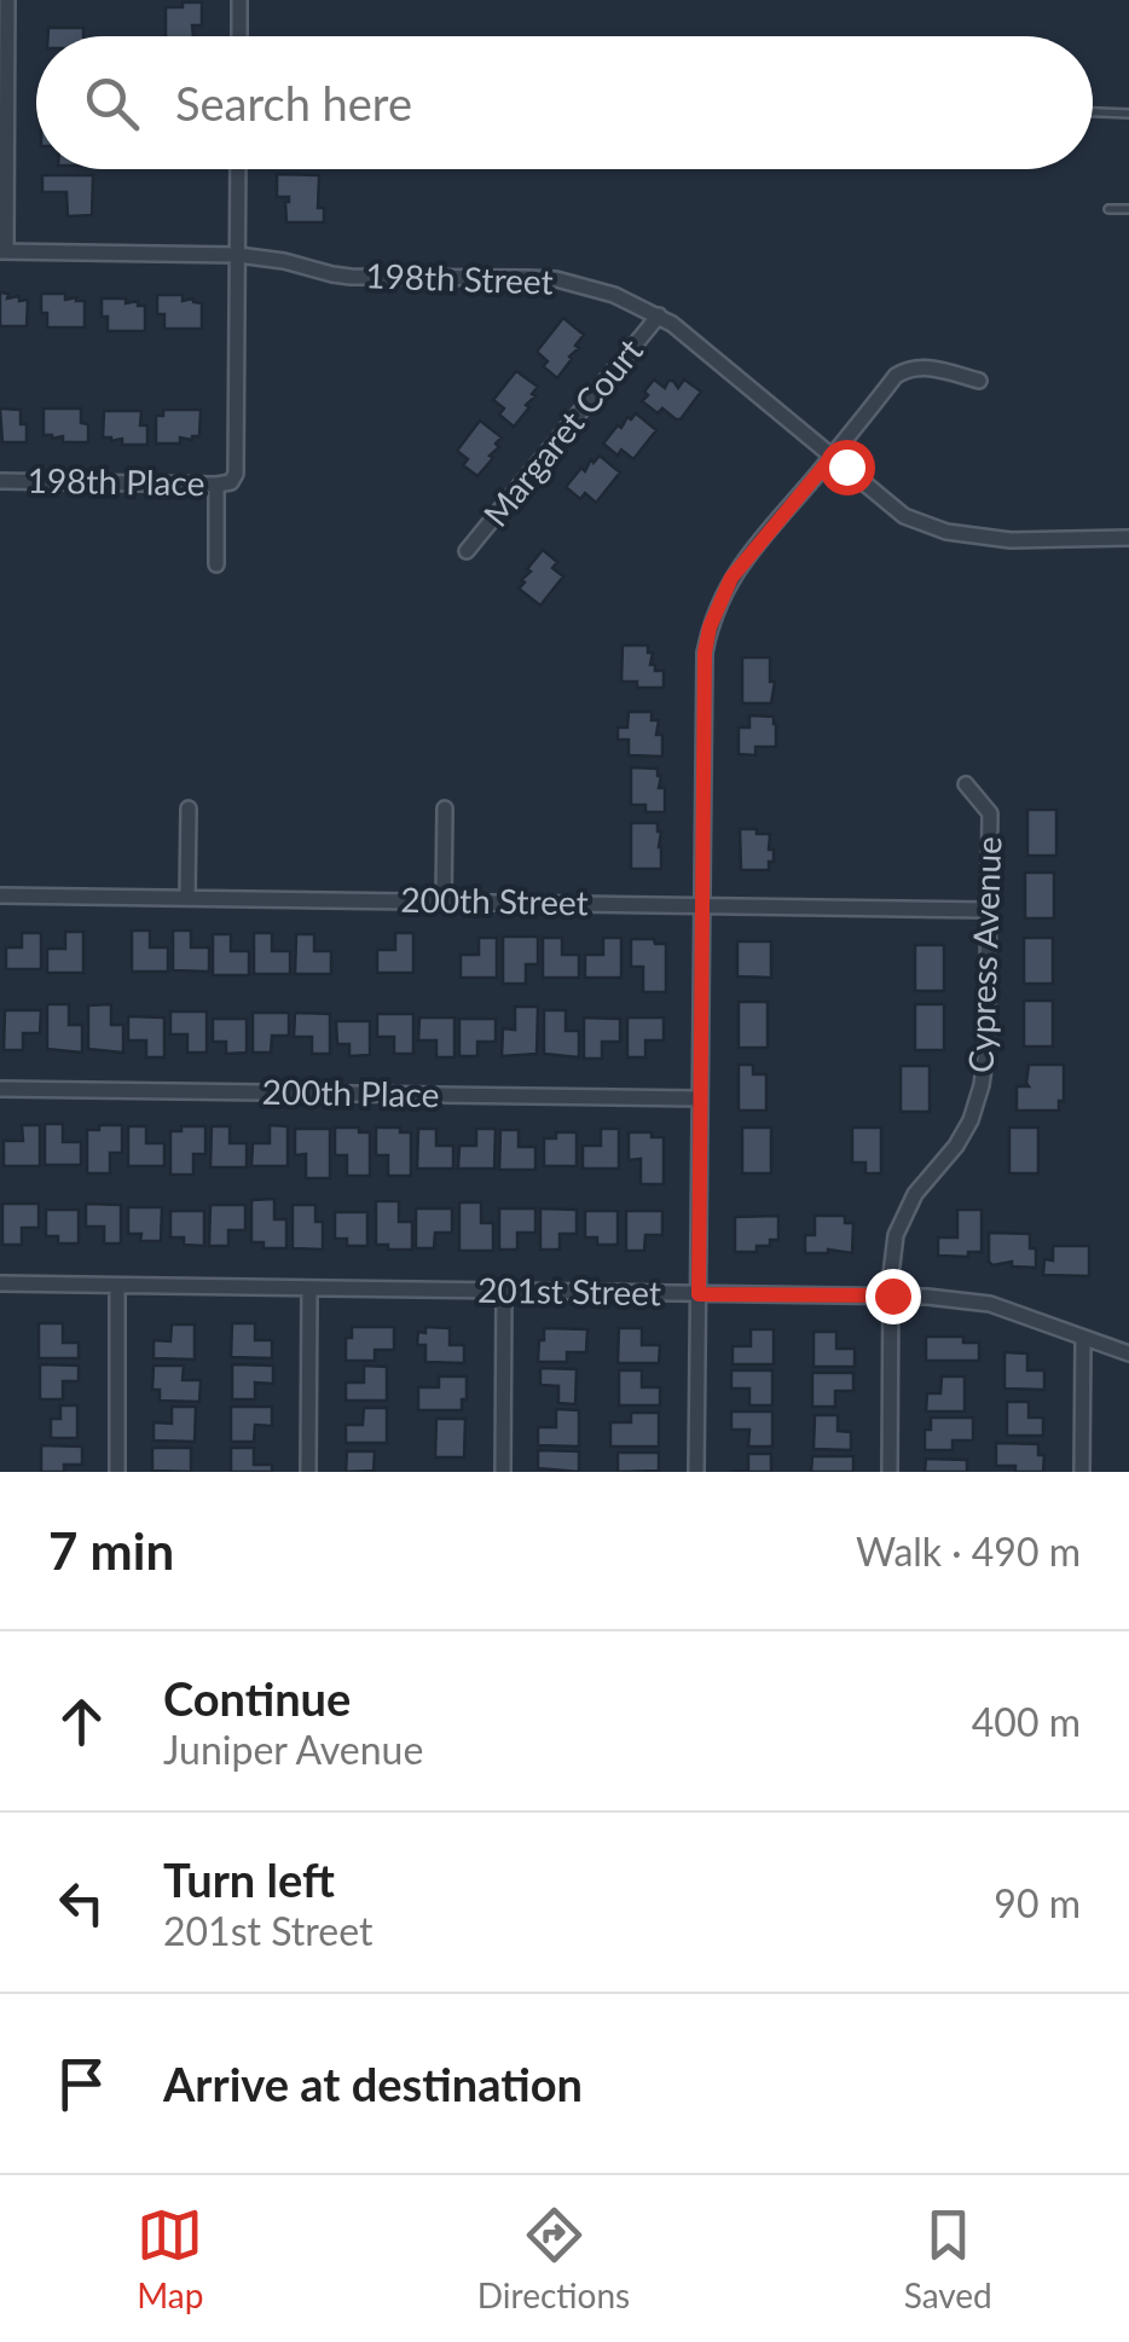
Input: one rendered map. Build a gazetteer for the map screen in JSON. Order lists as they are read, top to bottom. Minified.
{"streets":{"street":["198th Street","Margaret Court","198th Place","200th Street","Cypress Avenue","200th Place","201st Street"]},"crossings":[["198th Street","Margaret Court"],["200th Street","Cypress Avenue"],["Cypress Avenue","201st Street"]],"page":{"search":"Search here","heading":["7 min","Walk · 490 m"],"list":[["Continue","Juniper Avenue","400 m"],["Turn left","201st Street","90 m"],"Arrive at destination"],"nav":["Map","Directions","Saved"]}}
